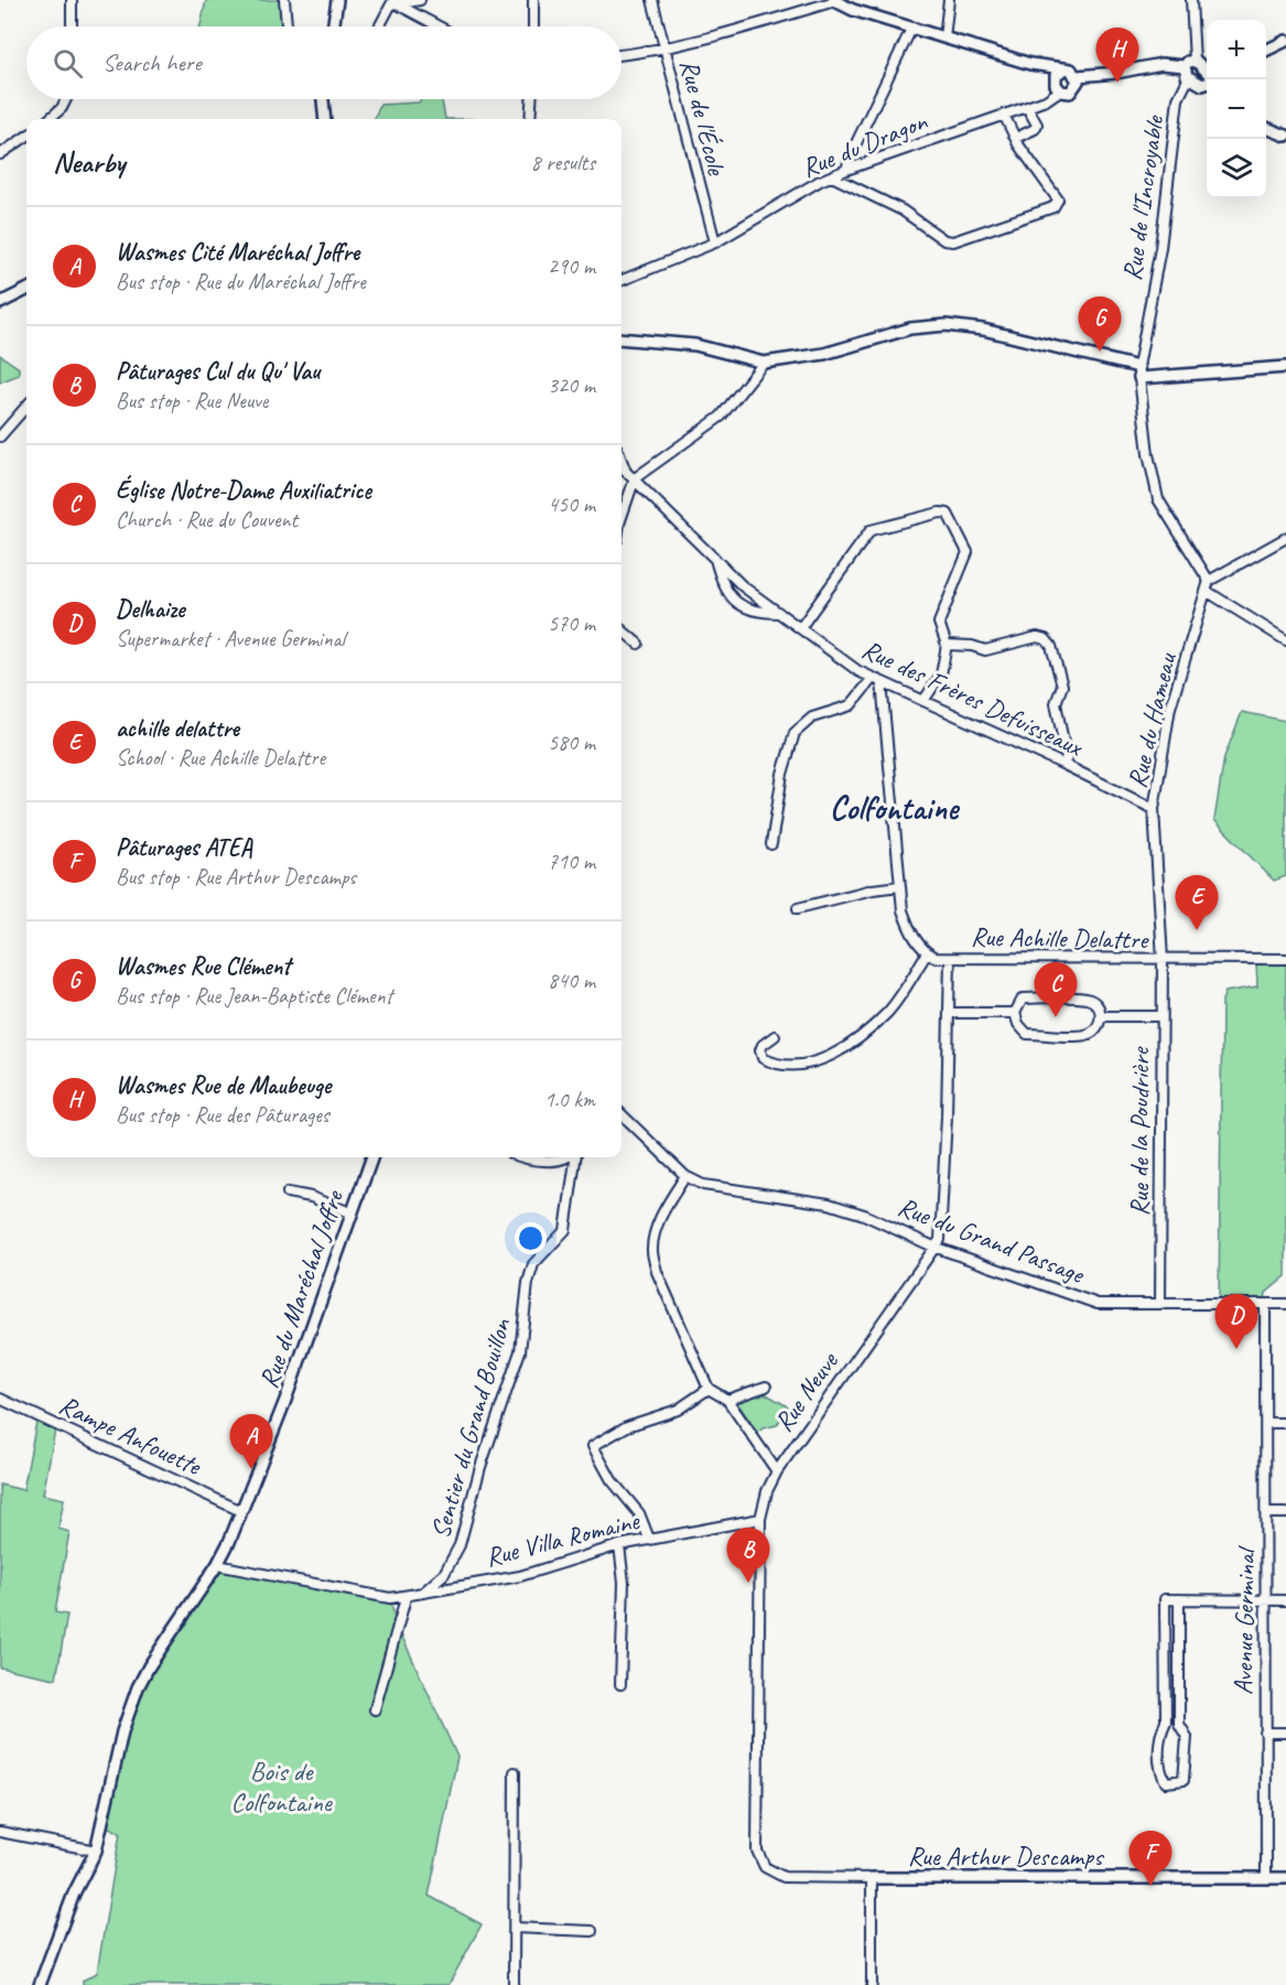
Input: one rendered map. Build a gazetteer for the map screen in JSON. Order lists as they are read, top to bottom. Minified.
{"streets":{"street":["Rue de l'École","Rue du Dragon","Rue de l'Incroyable","Rue des Frères Defuisseaux","Rue du Hameau","Rue Achille Delattre","Rue de la Poudrière","Rue du Grand Passage","Rue du Maréchal Joffre","Rue Neuve","Sentier du Grand Bouillon","Rampe Anfouette","Rue Villa Romaine","Avenue Germinal","Rue Arthur Descamps"]},"crossings":[["Rue de l'École","Rue du Dragon"],["Rue des Frères Defuisseaux","Rue du Hameau"],["Rue du Hameau","Rue Achille Delattre"],["Rue du Hameau","Rue de la Poudrière"],["Rue Achille Delattre","Rue de la Poudrière"],["Rue Achille Delattre","Rue Neuve"],["Rue de la Poudrière","Rue du Grand Passage"],["Rue du Grand Passage","Rue Neuve"],["Rue du Grand Passage","Avenue Germinal"],["Rue du Maréchal Joffre","Rampe Anfouette"],["Rue du Maréchal Joffre","Rue Villa Romaine"],["Rue Neuve","Rue Villa Romaine"],["Rue Neuve","Rue Arthur Descamps"],["Sentier du Grand Bouillon","Rue Villa Romaine"],["Avenue Germinal","Rue Arthur Descamps"]],"districts":["Colfontaine"],"parks":["Bois de Colfontaine"],"page":{"map_buttons":["+","−"],"search":"Search here","pins":["H","G","E","C","D","A","B","F"],"heading":["Nearby","8 results"],"list":[{"mark":"A","name":"Wasmes Cité Maréchal Joffre","note":"Bus stop · Rue du Maréchal Joffre","value":"290 m"},{"mark":"B","name":"Pâturages Cul du Qu' Vau","note":"Bus stop · Rue Neuve","value":"320 m"},{"mark":"C","name":"Église Notre-Dame Auxiliatrice","note":"Church · Rue du Couvent","value":"450 m"},{"mark":"D","name":"Delhaize","note":"Supermarket · Avenue Germinal","value":"570 m"},{"mark":"E","name":"achille delattre","note":"School · Rue Achille Delattre","value":"580 m"},{"mark":"F","name":"Pâturages ATEA","note":"Bus stop · Rue Arthur Descamps","value":"710 m"},{"mark":"G","name":"Wasmes Rue Clément","note":"Bus stop · Rue Jean-Baptiste Clément","value":"840 m"},{"mark":"H","name":"Wasmes Rue de Maubeuge","note":"Bus stop · Rue des Pâturages","value":"1.0 km"}]}}
